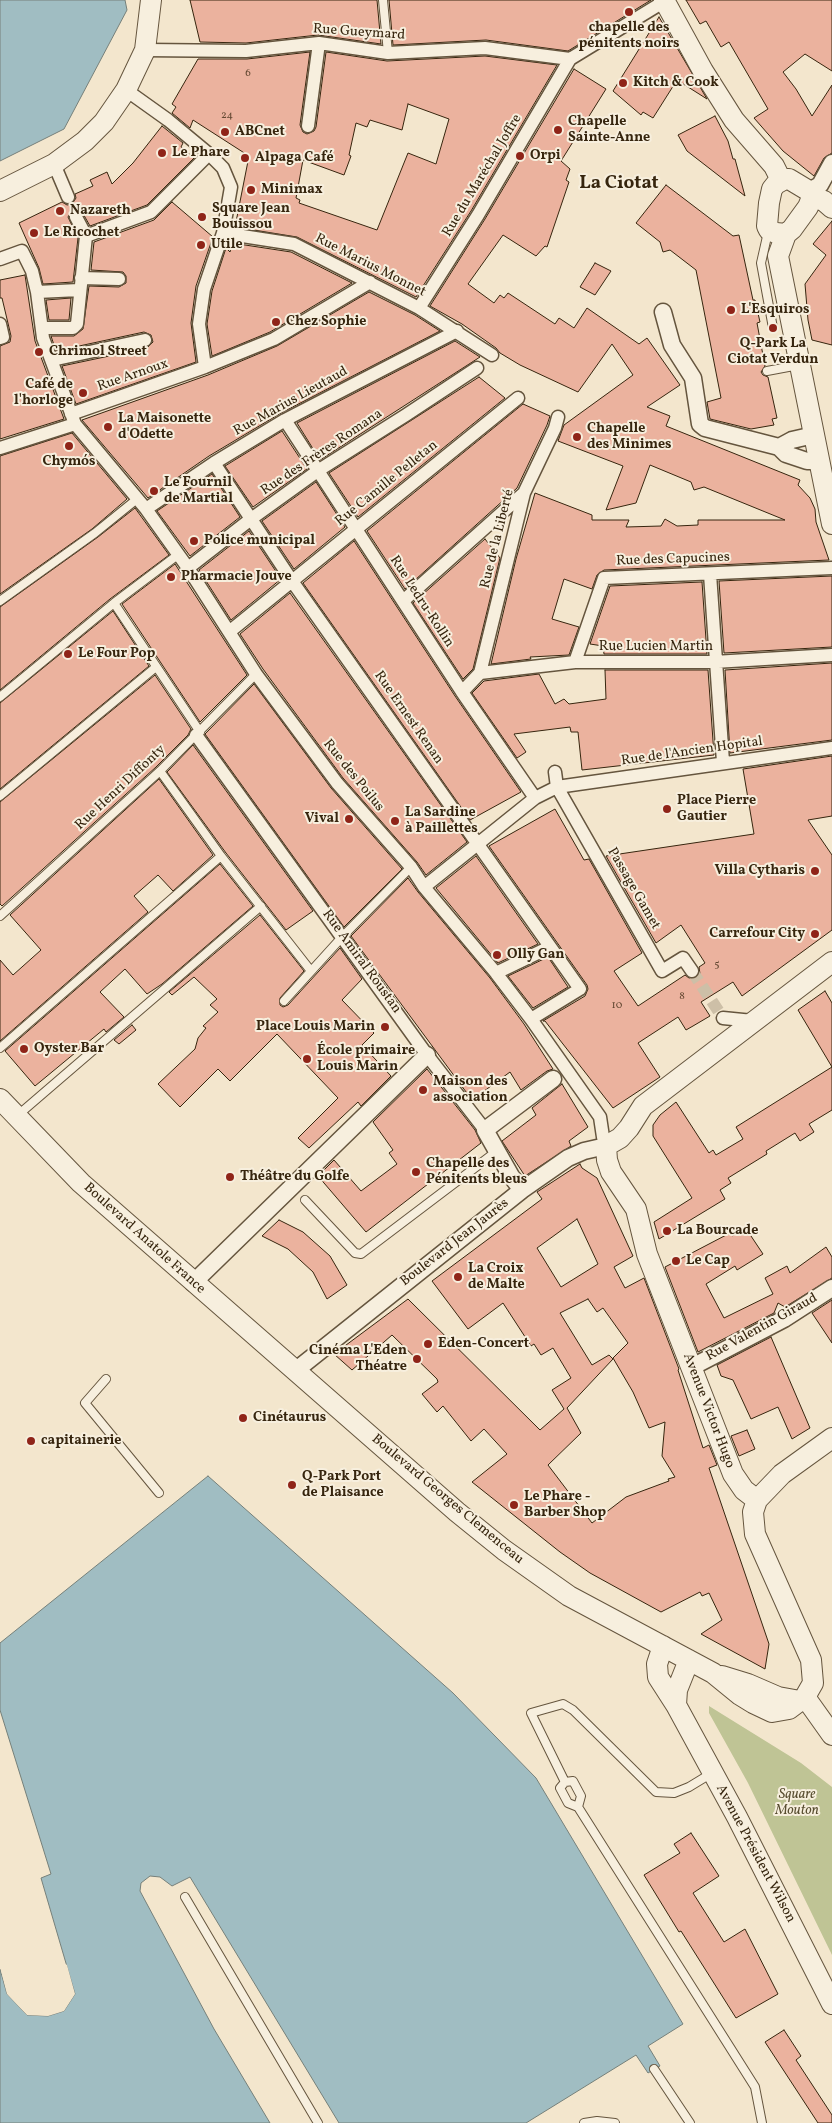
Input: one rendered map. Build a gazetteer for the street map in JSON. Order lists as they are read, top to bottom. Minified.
{"streets":{"street":["Rue Gueymard","Rue du Maréchal Joffre","Rue Marius Monnet","Rue Arnoux","Rue Marius Lieutaud","Rue des Frères Romana","Rue Camille Pelletan","Rue de la Liberté","Rue des Capucines","Rue Ledru-Rollin","Rue Lucien Martin","Rue Ernest Renan","Rue de l'Ancien Hopital","Rue des Poilus","Passage Gamet","Rue Amiral Roustan","Boulevard Anatole France","Boulevard Jean Jaurès","Rue Valentin Giraud","Avenue Victor Hugo","Boulevard Georges Clemenceau","Avenue Président Wilson"],"lane":["Rue Henri Diffonty"]},"crossings":[["Rue Gueymard","Rue du Maréchal Joffre"],["Rue du Maréchal Joffre","Rue Marius Monnet"],["Rue Marius Monnet","Rue Arnoux"],["Rue Marius Monnet","Rue Marius Lieutaud"],["Rue Arnoux","Rue des Poilus"],["Rue Marius Lieutaud","Rue Ledru-Rollin"],["Rue Marius Lieutaud","Rue Ernest Renan"],["Rue Marius Lieutaud","Rue des Poilus"],["Rue des Frères Romana","Rue Ledru-Rollin"],["Rue des Frères Romana","Rue Ernest Renan"],["Rue des Frères Romana","Rue des Poilus"],["Rue Camille Pelletan","Rue Ledru-Rollin"],["Rue Camille Pelletan","Rue Ernest Renan"],["Rue Camille Pelletan","Rue des Poilus"],["Rue de la Liberté","Rue Lucien Martin"],["Rue des Capucines","Rue Lucien Martin"],["Rue Ernest Renan","Rue des Poilus"],["Rue de l'Ancien Hopital","Passage Gamet"],["Rue des Poilus","Rue Henri Diffonty"],["Rue des Poilus","Boulevard Jean Jaurès"],["Rue des Poilus","Avenue Victor Hugo"],["Rue Henri Diffonty","Rue Amiral Roustan"],["Rue Amiral Roustan","Boulevard Jean Jaurès"],["Boulevard Anatole France","Boulevard Jean Jaurès"],["Boulevard Anatole France","Boulevard Georges Clemenceau"],["Boulevard Jean Jaurès","Avenue Victor Hugo"],["Boulevard Jean Jaurès","Boulevard Georges Clemenceau"],["Rue Valentin Giraud","Avenue Victor Hugo"],["Boulevard Georges Clemenceau","Avenue Président Wilson"]],"districts":["La Ciotat"],"parks":["Square Mouton"],"places":["chapelle des pénitents noirs","Kitch & Cook","Chapelle Sainte-Anne","ABCnet","Le Phare","Orpi","Alpaga Café","Minimax","Nazareth","Square Jean Bouissou","Le Ricochet","Utile","L'Esquiros","Chez Sophie","Q-Park La Ciotat Verdun","Chrimol Street","Café de l'horloge","La Maisonette d'Odette","Chapelle des Minimes","Chymós","Le Fournil de Martial","Police municipal","Pharmacie Jouve","Le Four Pop","Place Pierre Gautier","Vival","La Sardine à Paillettes","Villa Cytharis","Carrefour City","Olly Gan","Place Louis Marin","Oyster Bar","École primaire Louis Marin","Maison des association","Chapelle des Pénitents bleus","Théâtre du Golfe","La Bourcade","Le Cap","La Croix de Malte","Eden-Concert","Cinéma L'Eden Théatre","Cinétaurus","capitainerie","Q-Park Port de Plaisance","Le Phare - Barber Shop"],"house_numbers":["6","24","5","8","10"]}
